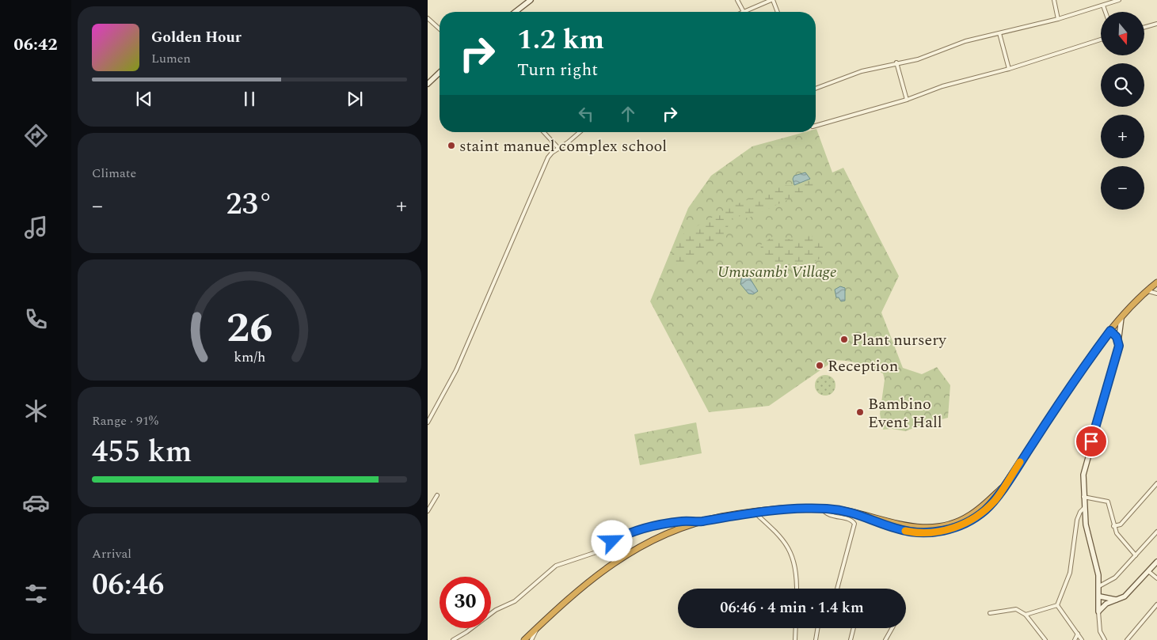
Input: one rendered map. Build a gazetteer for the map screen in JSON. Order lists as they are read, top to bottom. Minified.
{"parks":["Umusambi Village"],"places":["staint manuel complex school","Plant nursery","Reception","Bambino Event Hall"],"north":"bottom","page":{"tabs":"06:42","map_buttons":["+","−"],"turn":["1.2 km","Turn right"],"song":["Golden Hour","Lumen"],"tile":["Climate",["Range · 91%","455 km"],["Arrival","06:46"]],"heat":["−","23°","+"],"limit":"30","trip":"06:46 · 4 min · 1.4 km","gauge":["26","km/h"]}}
